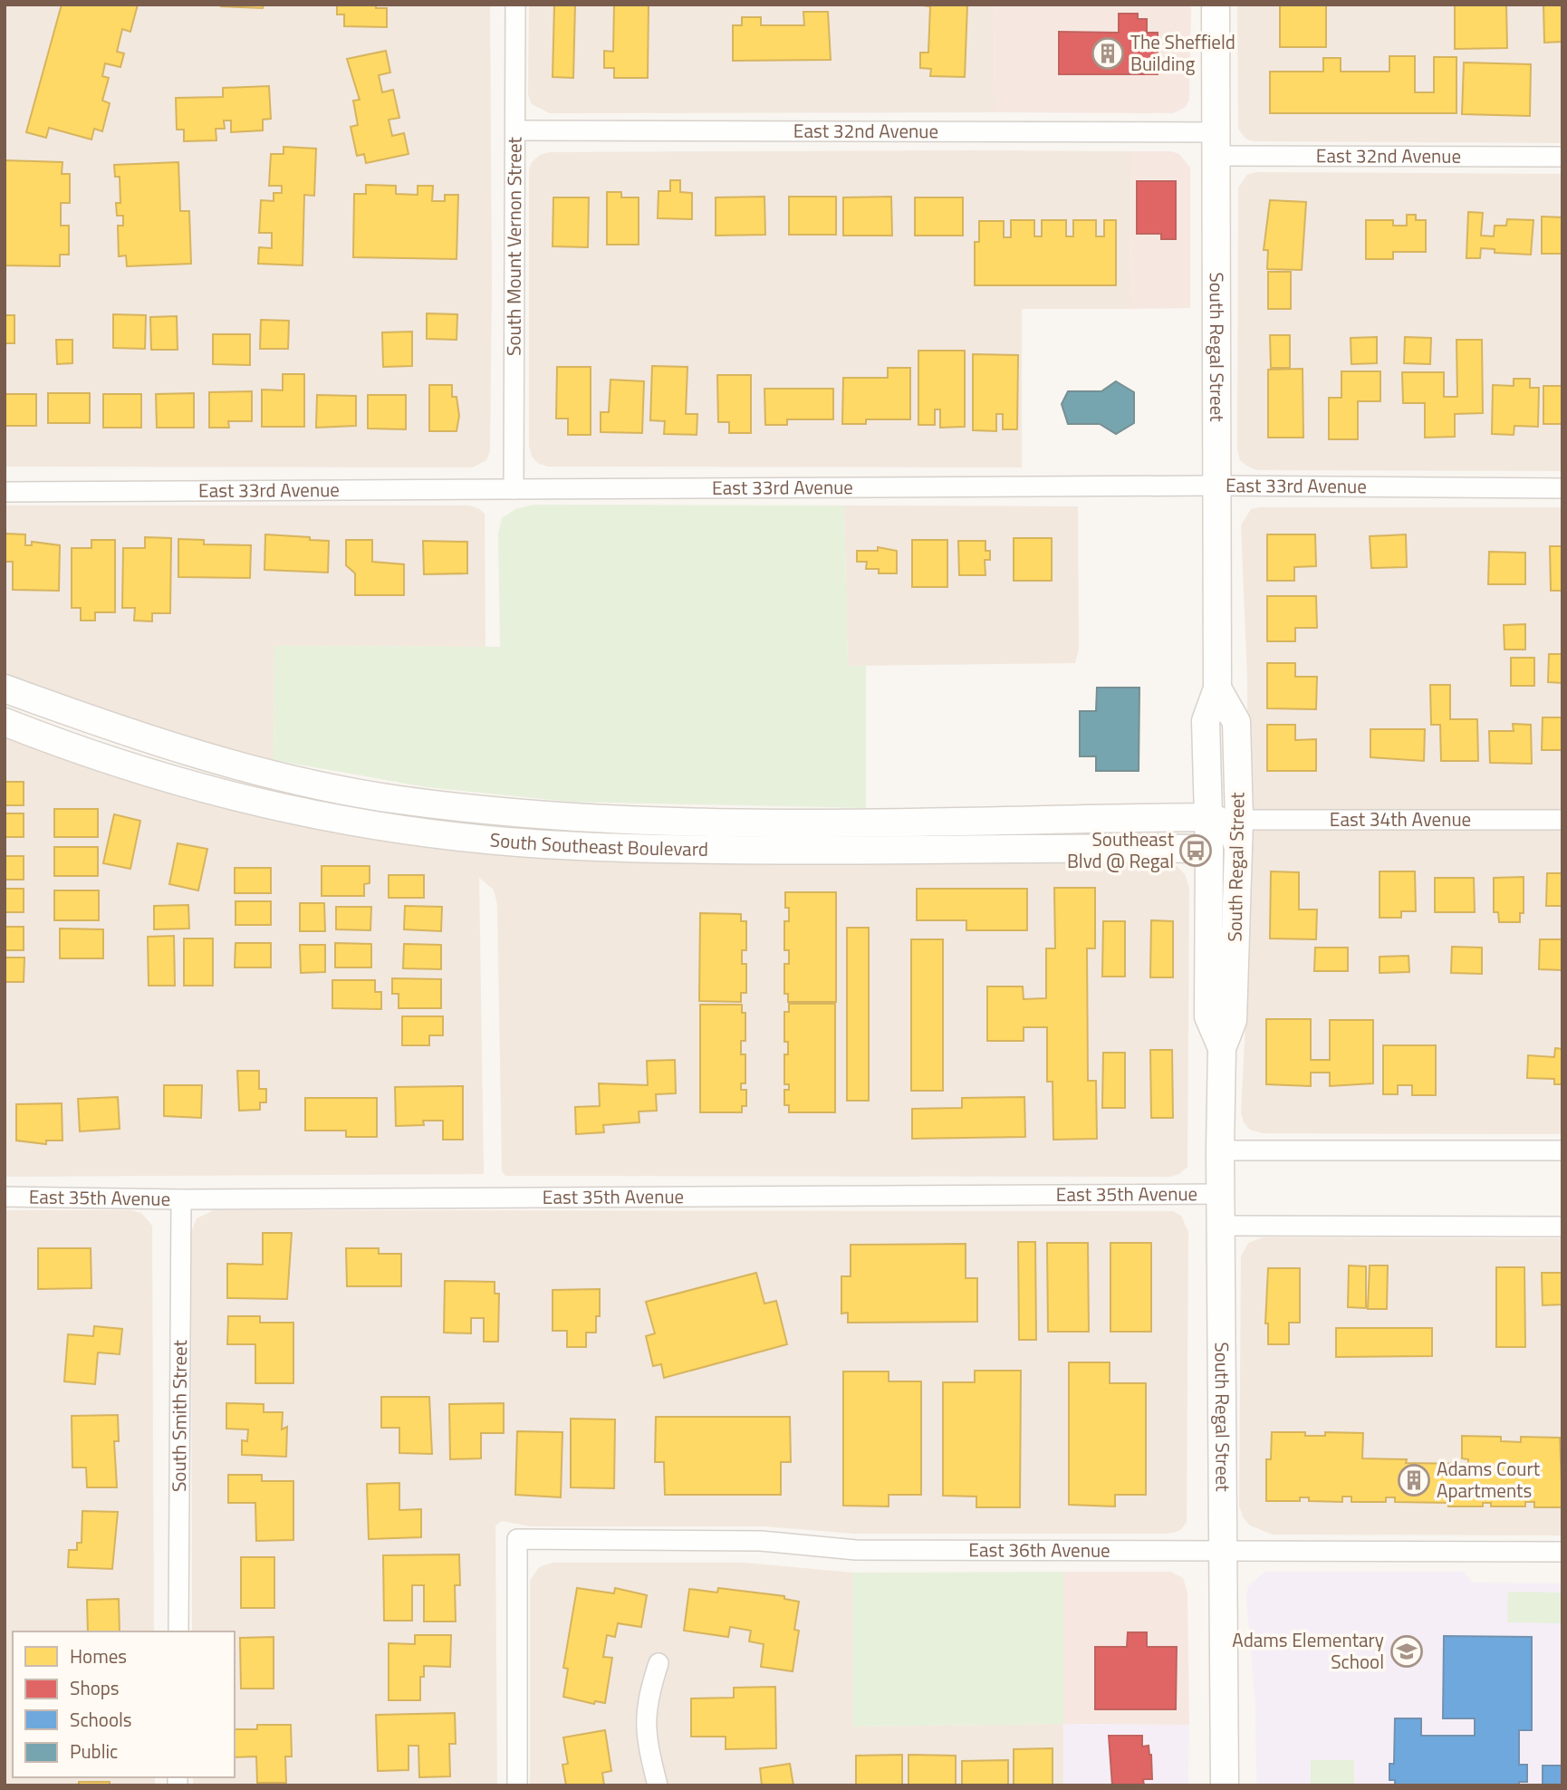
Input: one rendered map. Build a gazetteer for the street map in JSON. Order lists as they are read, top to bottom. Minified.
{"streets":{"main road":["South Regal Street","South Southeast Boulevard"],"street":["East 32nd Avenue","South Mount Vernon Street","East 33rd Avenue","East 34th Avenue","East 35th Avenue","South Smith Street","East 36th Avenue"]},"crossings":[["East 32nd Avenue","South Mount Vernon Street"],["East 32nd Avenue","South Regal Street"],["South Mount Vernon Street","East 33rd Avenue"],["South Regal Street","East 33rd Avenue"],["South Regal Street","East 34th Avenue"],["South Regal Street","South Southeast Boulevard"],["South Regal Street","East 35th Avenue"],["South Regal Street","East 36th Avenue"],["East 34th Avenue","South Southeast Boulevard"],["East 35th Avenue","South Smith Street"]],"places":{"building":["The Sheffield Building","Adams Court Apartments"],"bus stop":["Southeast Blvd @ Regal"],"school or university":["Adams Elementary School"]},"legend":["Homes","Shops","Schools","Public"]}
